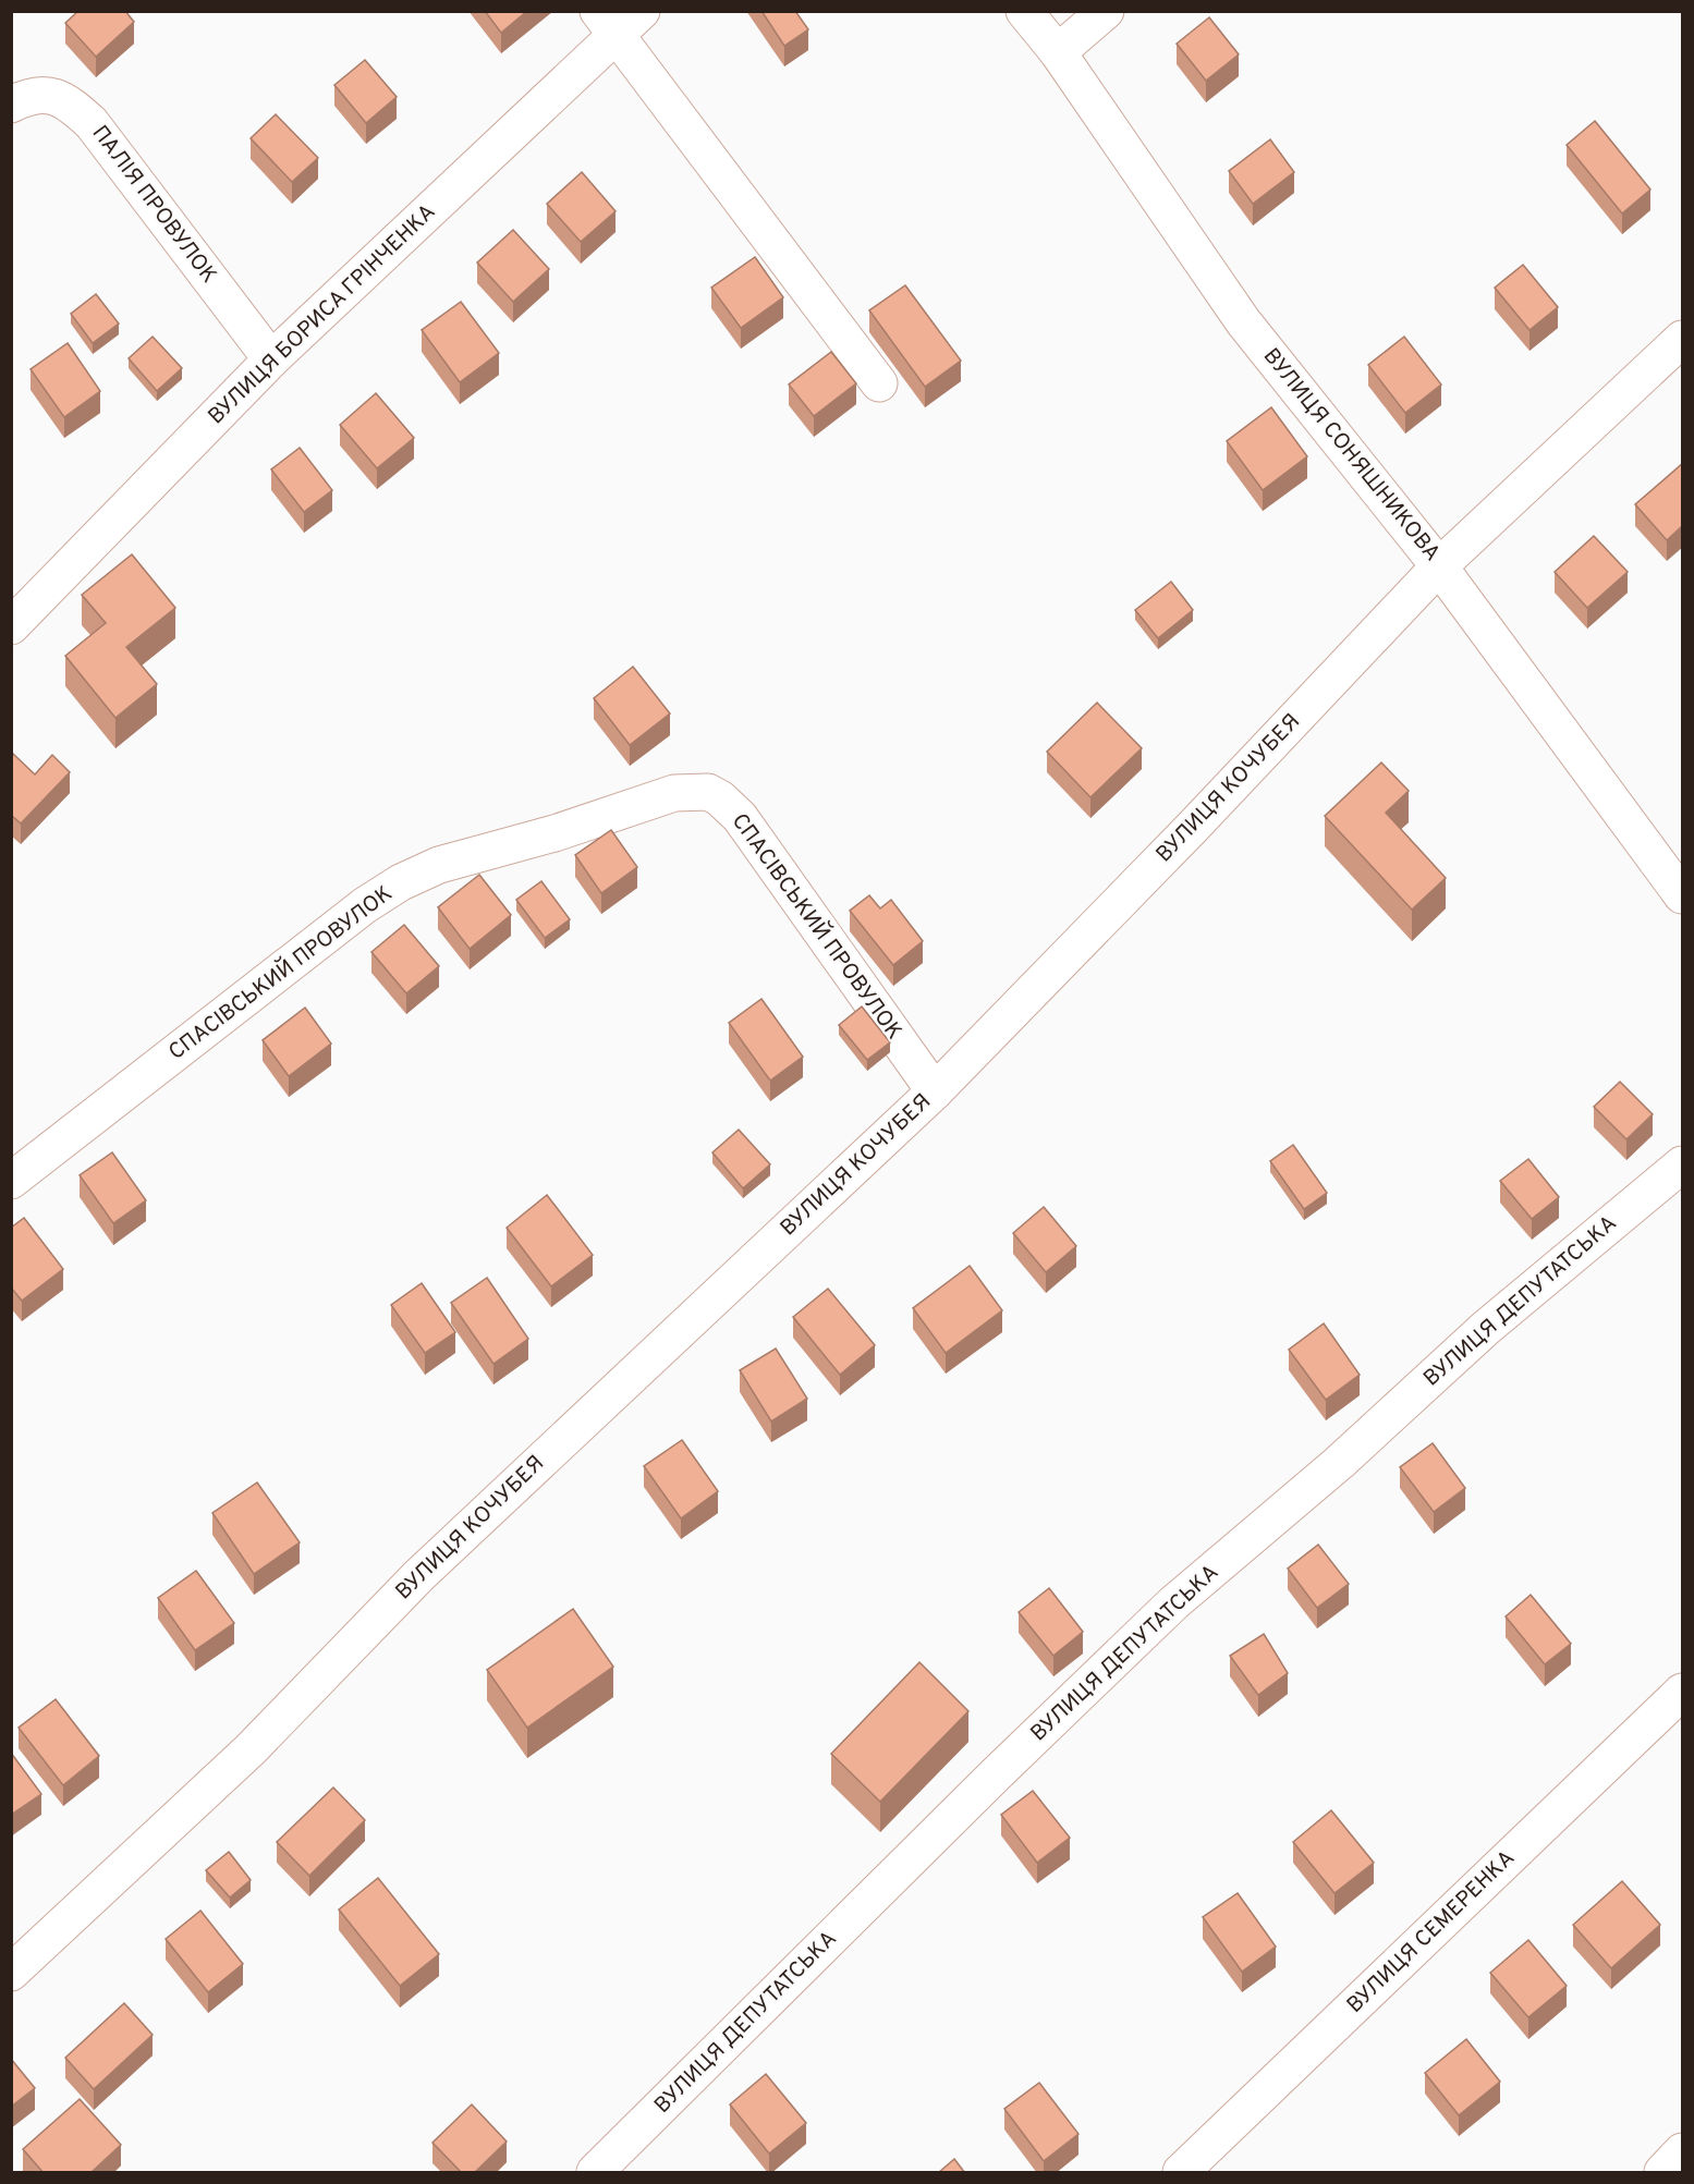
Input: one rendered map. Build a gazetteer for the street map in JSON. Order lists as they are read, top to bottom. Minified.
{"streets":{"street":["ПАЛІЯ ПРОВУЛОК","ВУЛИЦЯ БОРИСА ГРІНЧЕНКА","ВУЛИЦЯ СОНЯШНИКОВА","ВУЛИЦЯ КОЧУБЕЯ","СПАСІВСЬКИЙ ПРОВУЛОК","ВУЛИЦЯ ДЕПУТАТСЬКА","ВУЛИЦЯ СЕМЕРЕНКА"]},"crossings":[["ПАЛІЯ ПРОВУЛОК","ВУЛИЦЯ БОРИСА ГРІНЧЕНКА"],["ВУЛИЦЯ СОНЯШНИКОВА","ВУЛИЦЯ КОЧУБЕЯ"],["ВУЛИЦЯ КОЧУБЕЯ","СПАСІВСЬКИЙ ПРОВУЛОК"]]}
